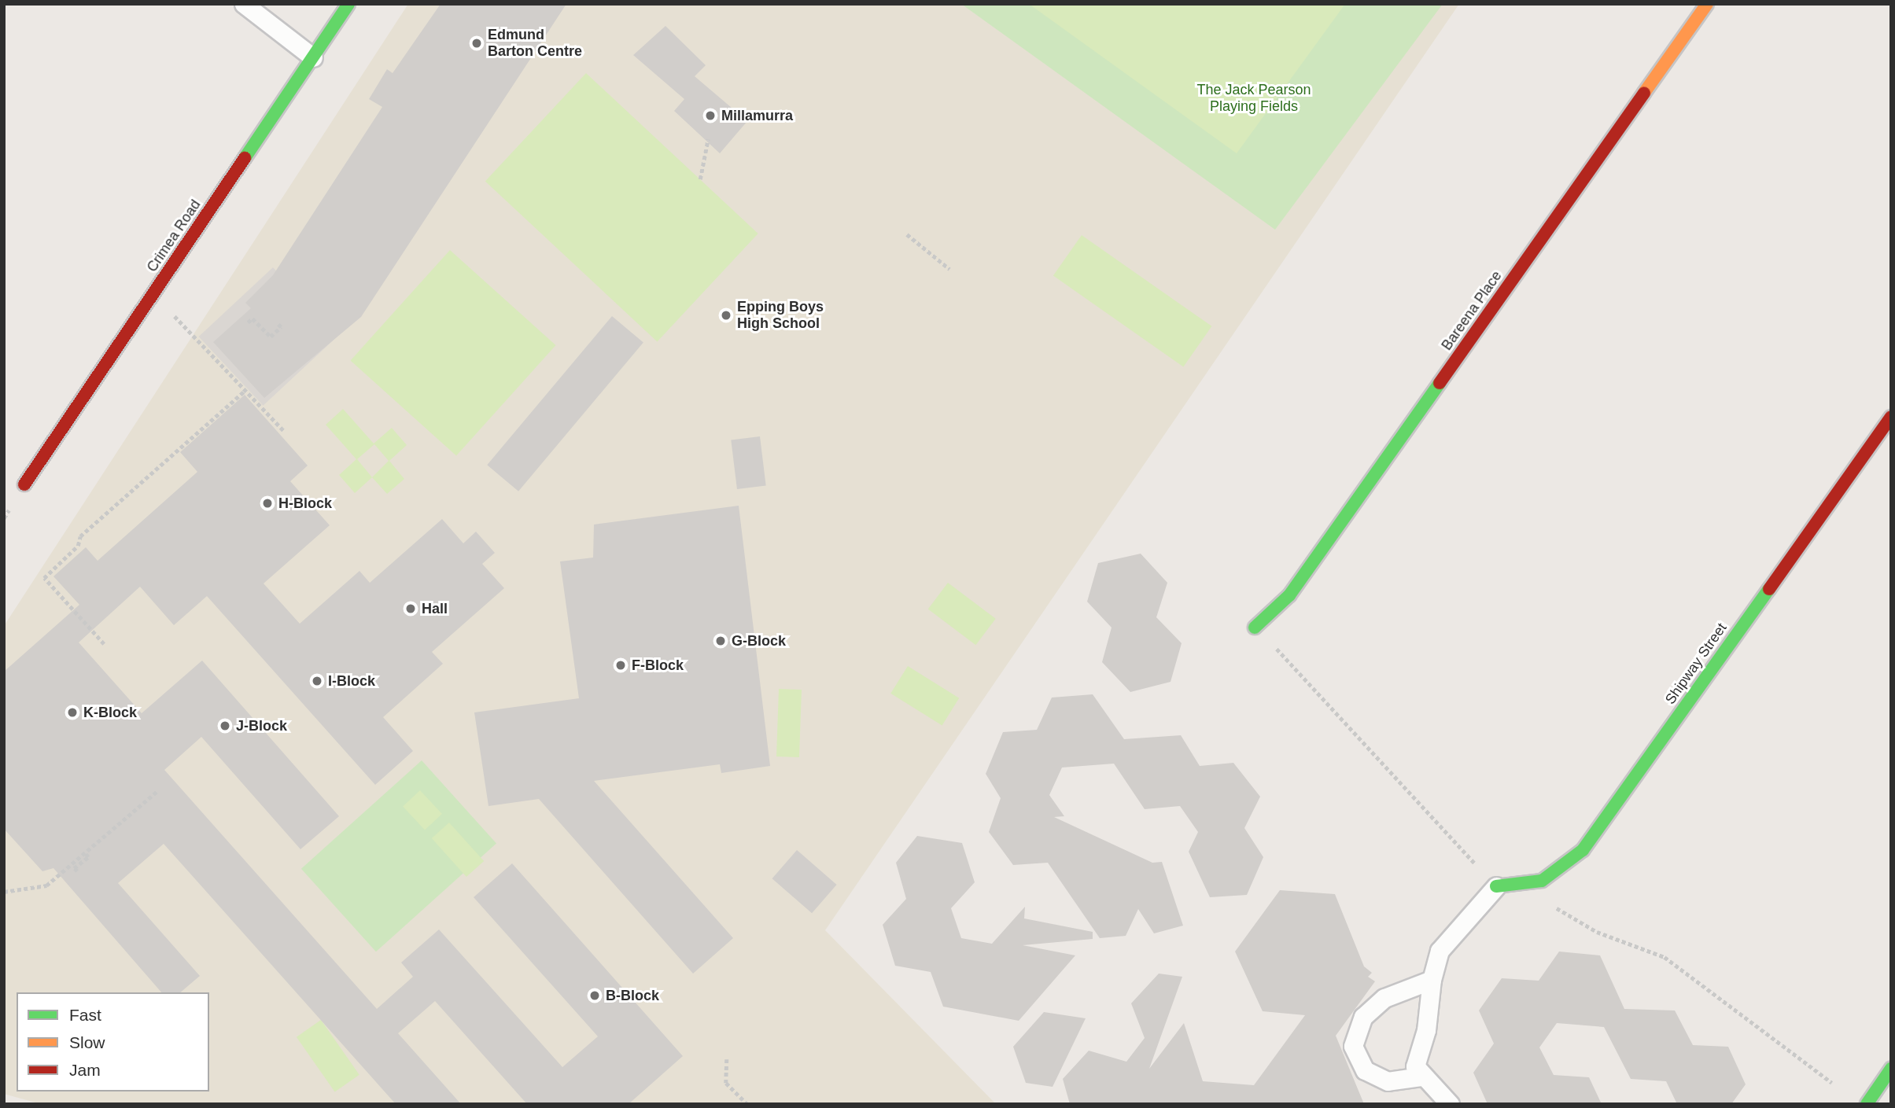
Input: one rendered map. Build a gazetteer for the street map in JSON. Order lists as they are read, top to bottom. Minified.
{"streets":{"street":["Crimea Road","Bareena Place","Shipway Street"]},"parks":["The Jack Pearson Playing Fields"],"places":["Edmund Barton Centre","Millamurra","Epping Boys High School","H-Block","Hall","G-Block","F-Block","I-Block","K-Block","J-Block","B-Block"],"legend":["Fast","Slow","Jam"]}
